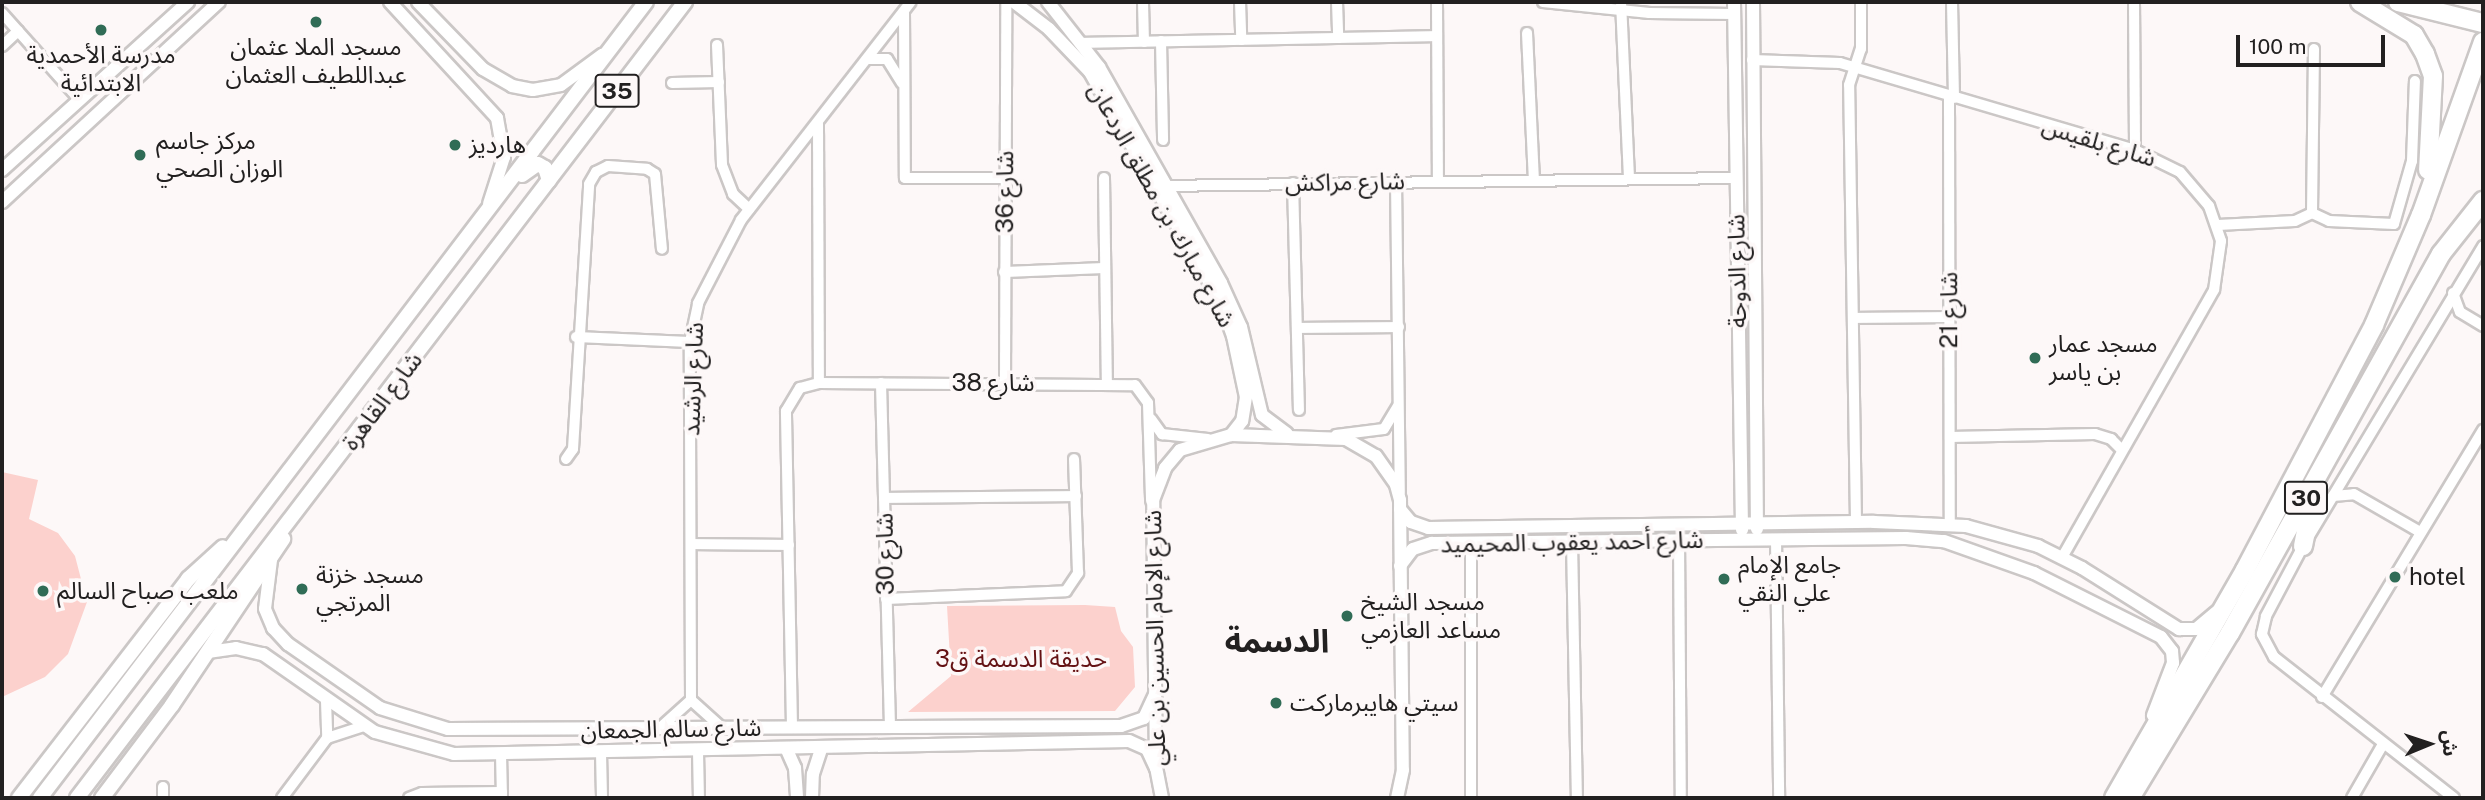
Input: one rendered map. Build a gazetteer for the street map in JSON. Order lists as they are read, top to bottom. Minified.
{"streets":{"highway":["30"],"main road":["35","شارع القاهرة"],"street":["شارع بلقيس","شارع مراكش","شارع 36","شارع مبارك بن مطلق الردعان","شارع الدوحة","شارع 21","شارع الرشيد","شارع 38","شارع أحمد يعقوب المحيميد","شارع 30","شارع الإمام الحسين بن علي","شارع سالم الجمعان"]},"crossings":[["شارع بلقيس","شارع الدوحة"],["شارع بلقيس","شارع 21"],["شارع بلقيس","شارع أحمد يعقوب المحيميد"],["شارع مراكش","شارع مبارك بن مطلق الردعان"],["شارع مراكش","شارع الدوحة"],["شارع 36","شارع 38"],["شارع مبارك بن مطلق الردعان","شارع الإمام الحسين بن علي"],["شارع الدوحة","شارع أحمد يعقوب المحيميد"],["شارع 21","شارع أحمد يعقوب المحيميد"],["شارع 38","شارع 30"],["شارع 38","شارع الإمام الحسين بن علي"],["30","شارع أحمد يعقوب المحيميد"],["شارع أحمد يعقوب المحيميد","شارع الإمام الحسين بن علي"],["شارع 30","شارع سالم الجمعان"],["شارع الإمام الحسين بن علي","شارع سالم الجمعان"]],"districts":["الدسمة"],"parks":["حديقة الدسمة ق3"],"places":["مسجد الملا عثمان عبداللطيف العثمان","مدرسة الأحمدية الابتدائية","هارديز","مركز جاسم الوزان الصحي","مسجد عمار بن ياسر","hotel","جامع الإمام علي النقي","مسجد خزنة المرتجي","ملعب صباح السالم","مسجد الشيخ مساعد العازمي","سيتي هايبرماركت"],"scale_bar":"100 m","north":"right"}
